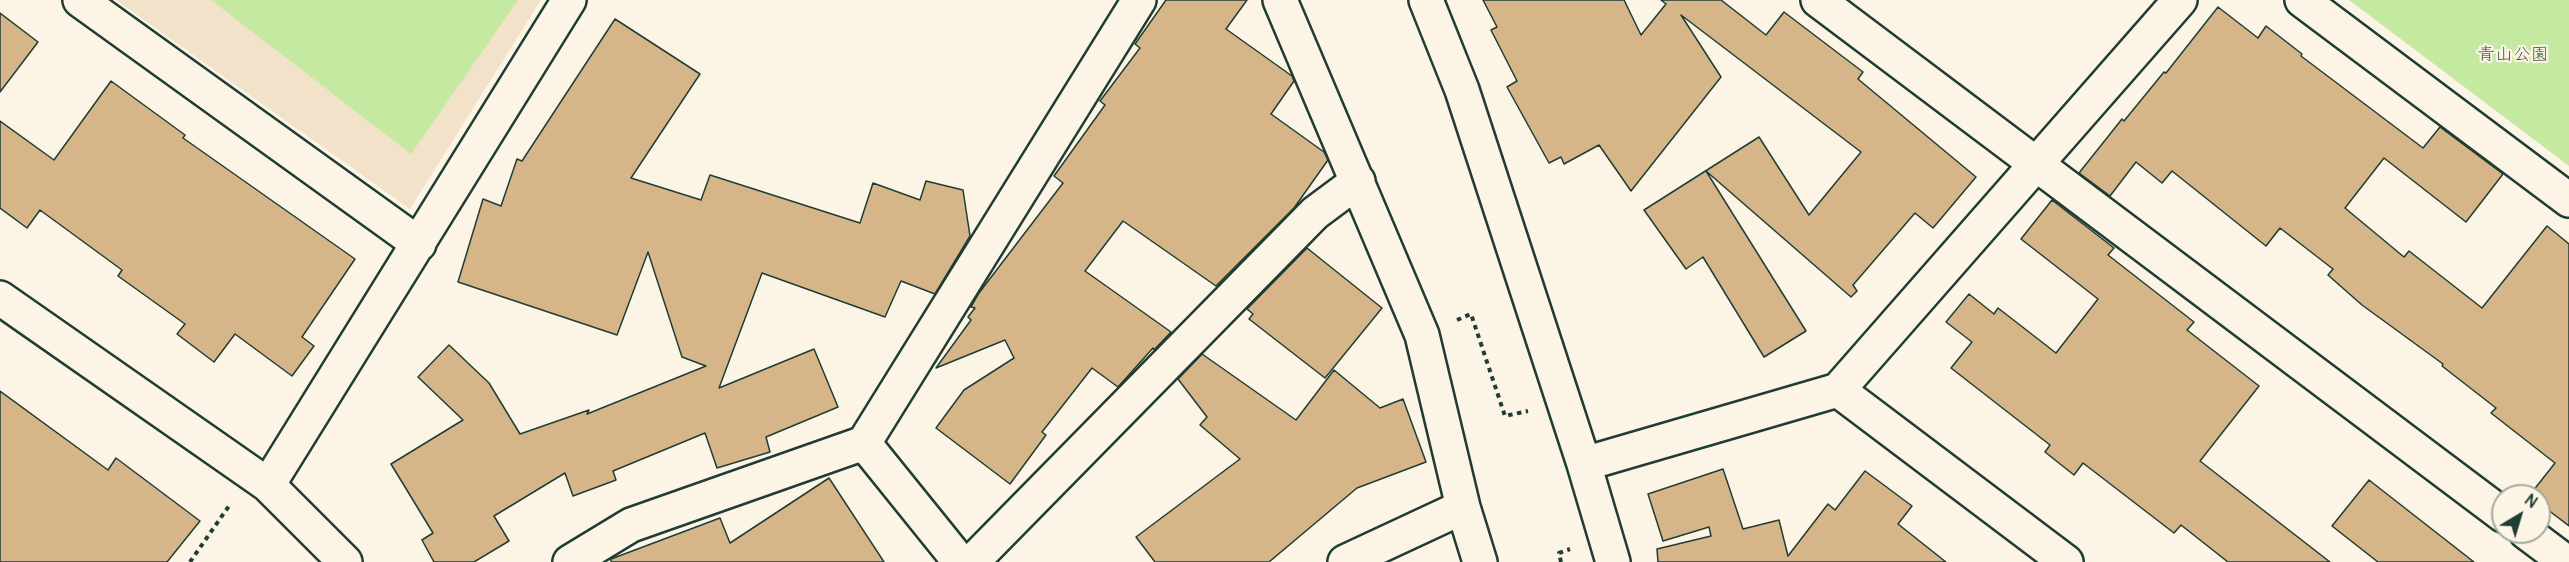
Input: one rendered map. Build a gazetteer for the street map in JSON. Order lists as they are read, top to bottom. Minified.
{"parks":["青山公園"],"north":"top right"}
